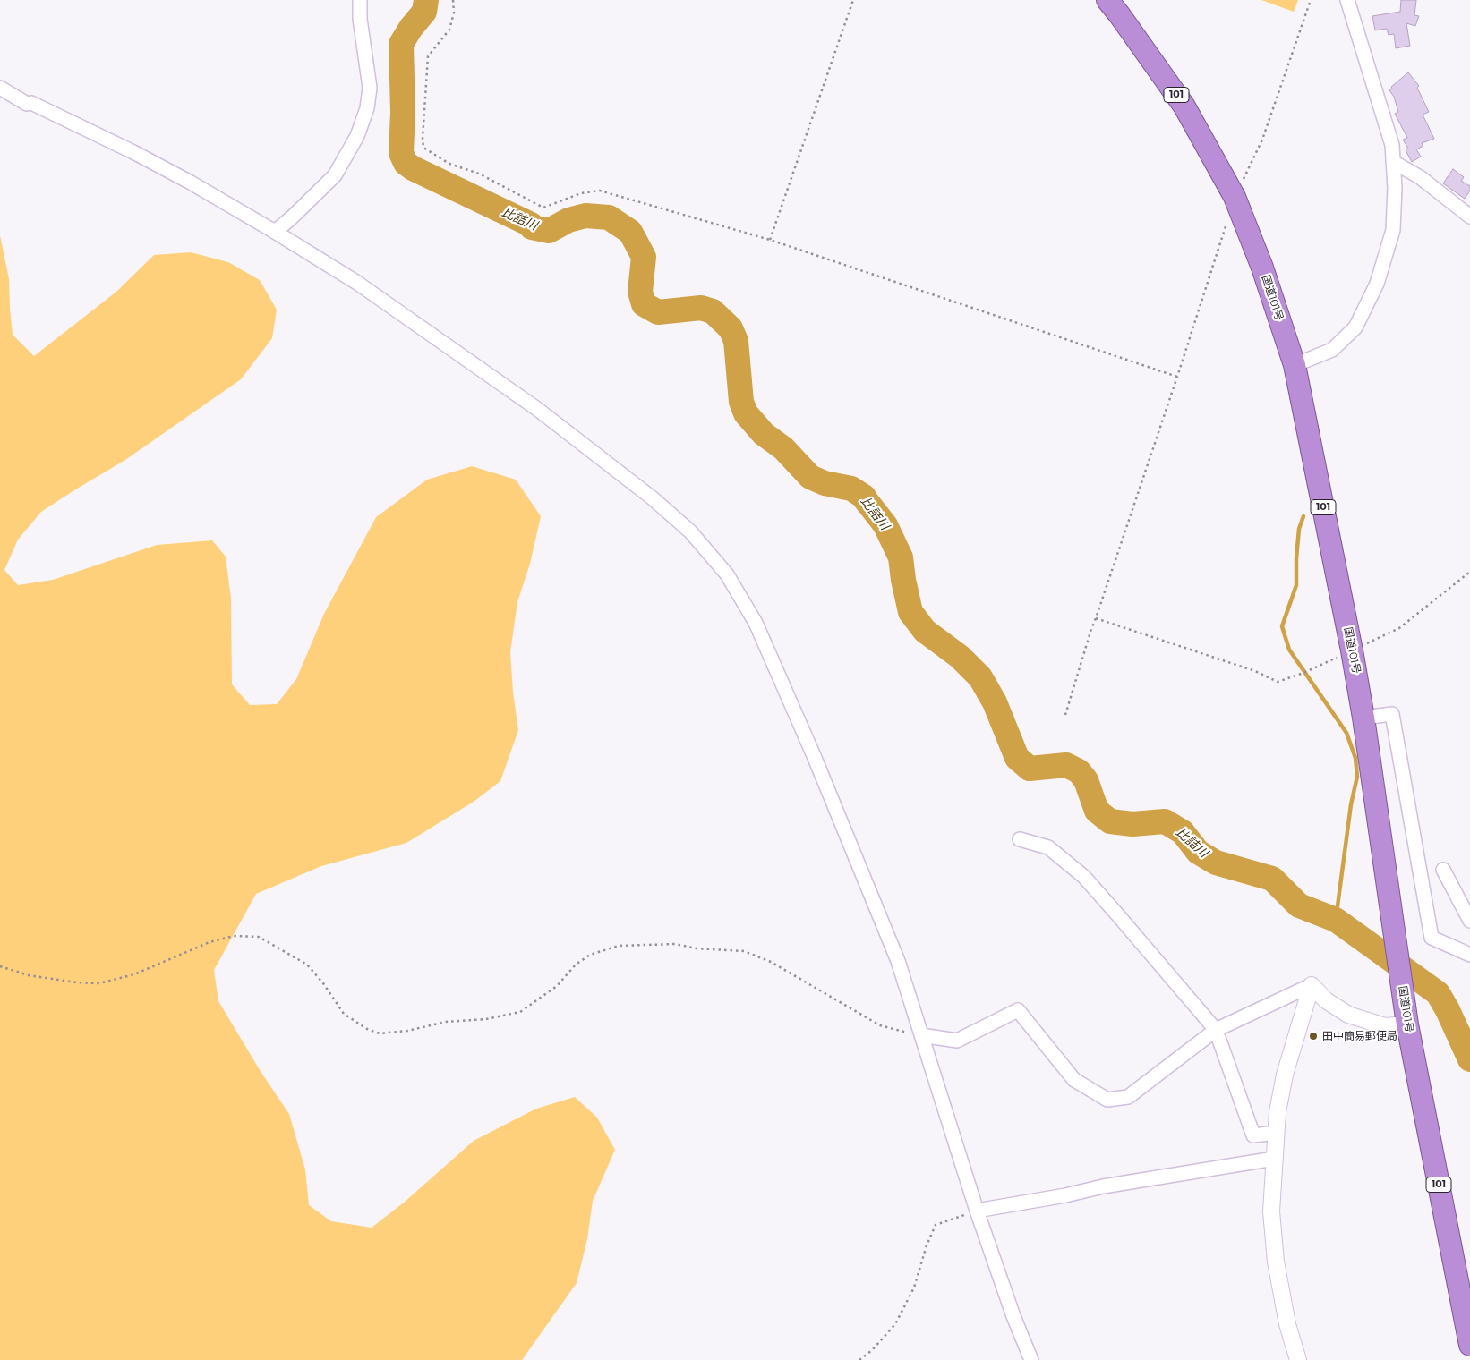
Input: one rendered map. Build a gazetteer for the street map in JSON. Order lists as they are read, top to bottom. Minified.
{"streets":{"highway":["101","国道101号"]},"water":["比詰川"],"places":["田中簡易郵便局"]}
